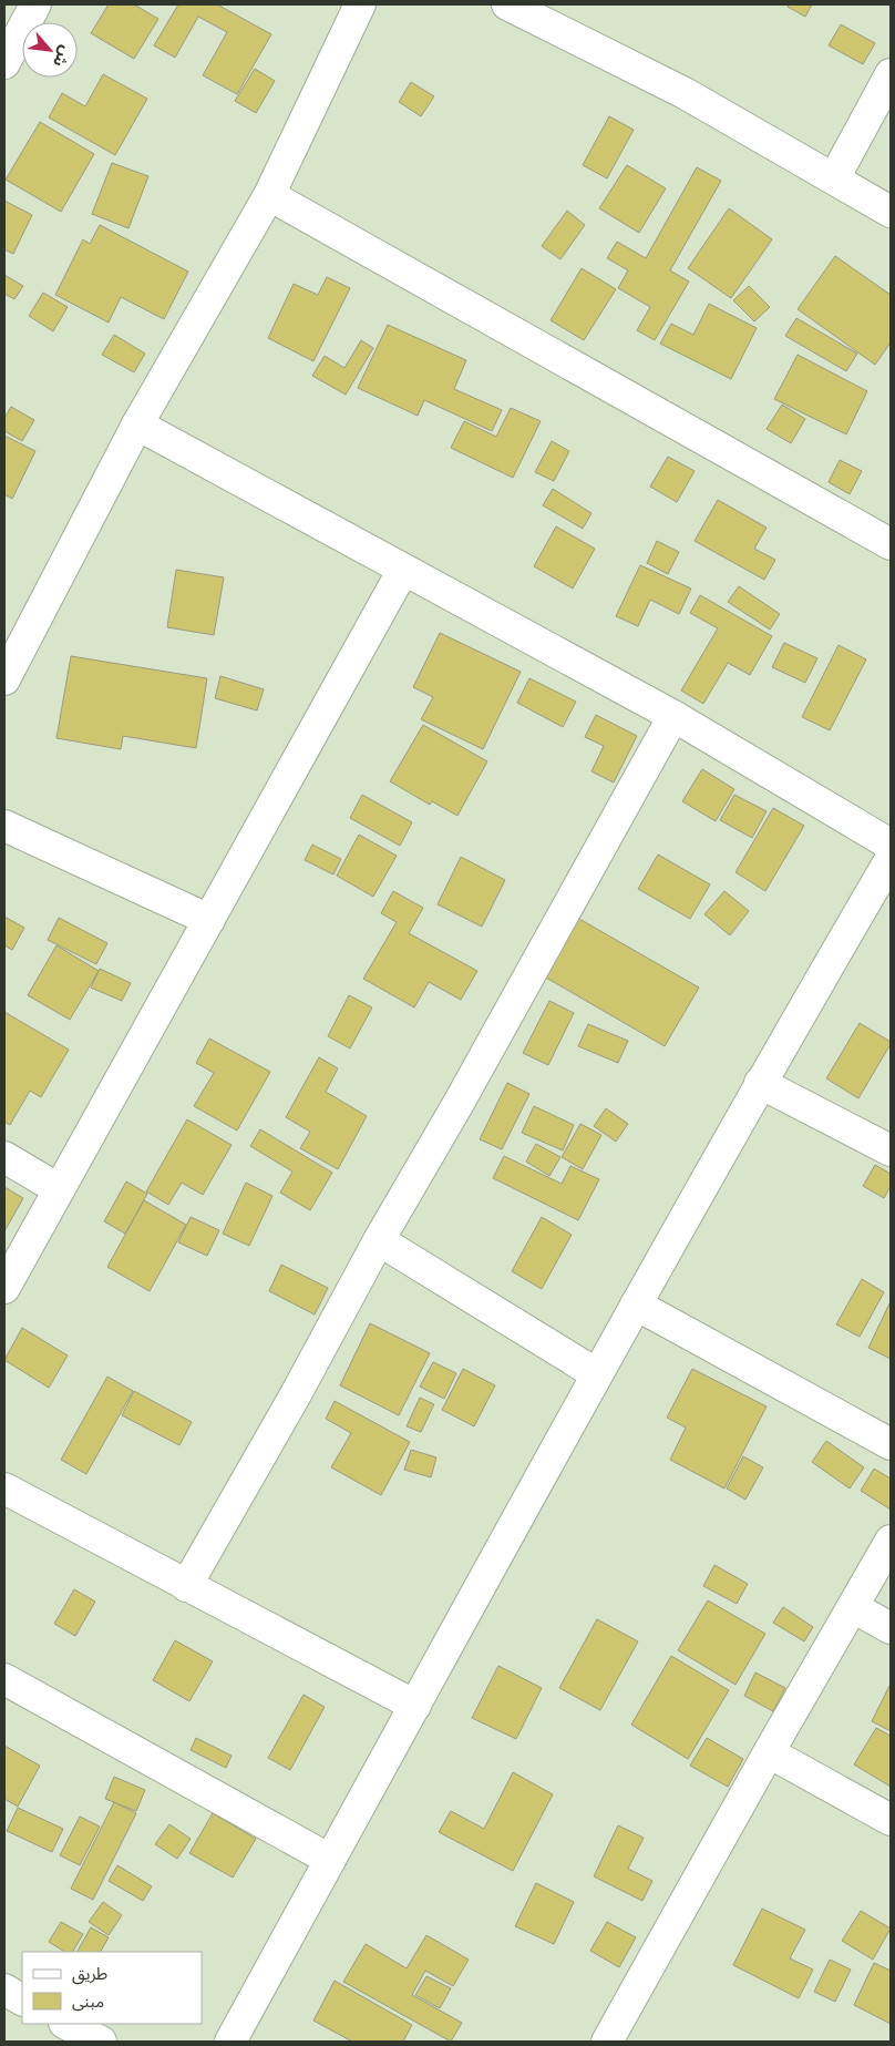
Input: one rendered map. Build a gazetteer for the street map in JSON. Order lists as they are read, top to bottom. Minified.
{"legend":["طريق","مبنى"],"north":"bottom right"}
